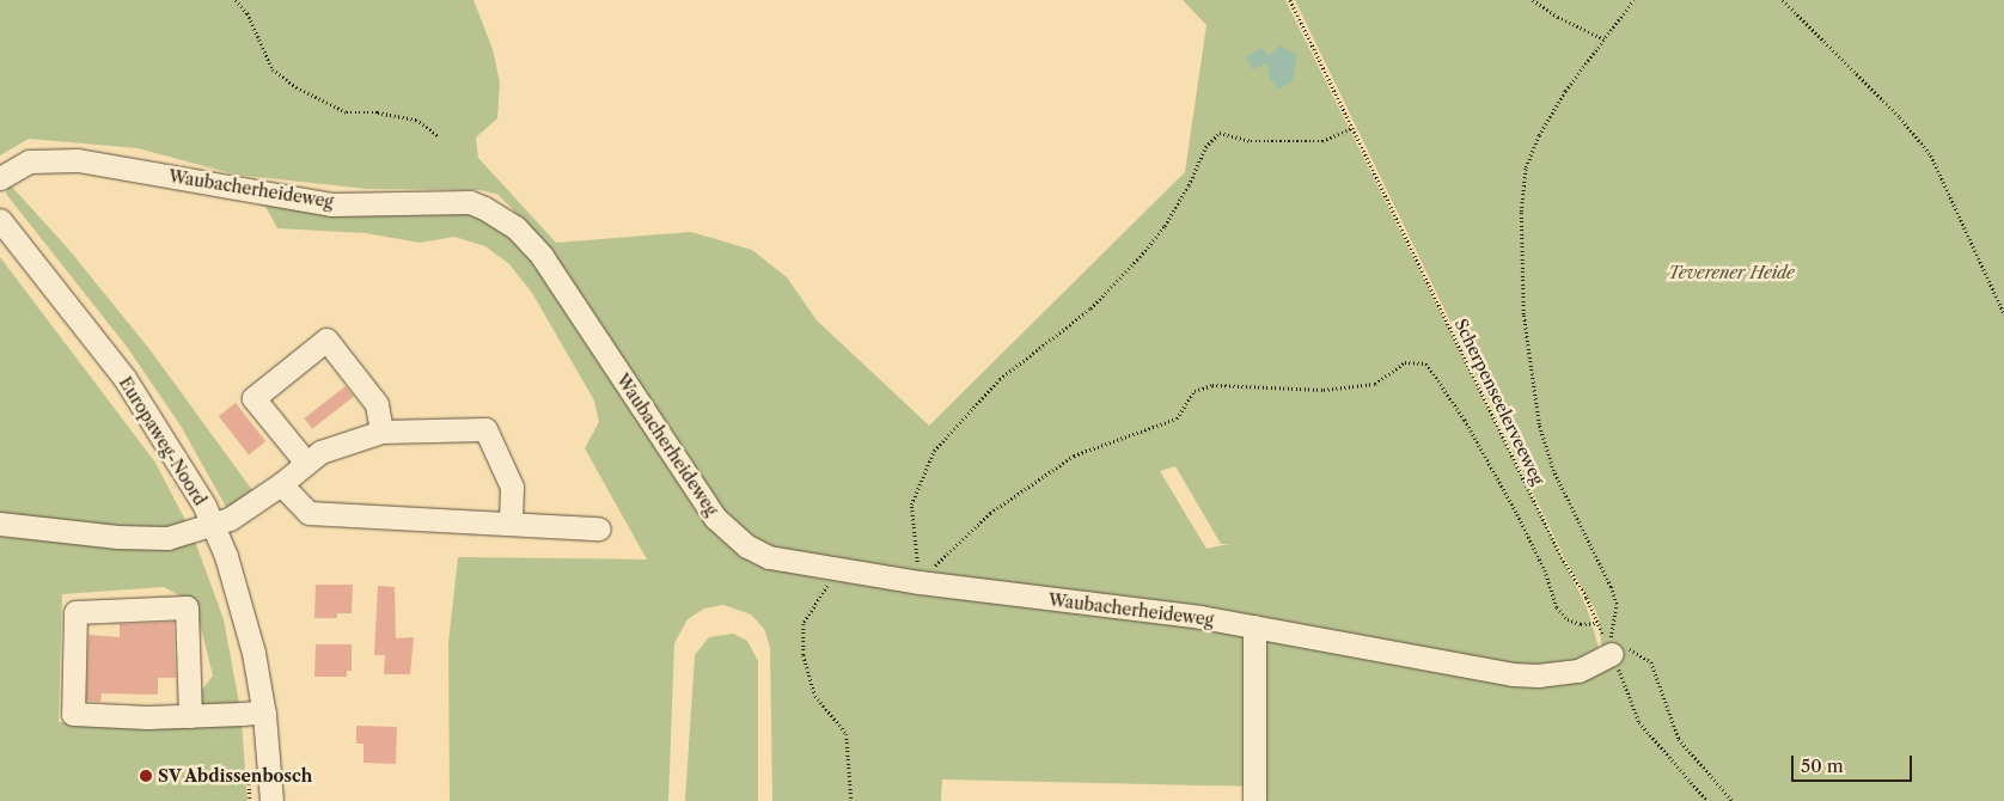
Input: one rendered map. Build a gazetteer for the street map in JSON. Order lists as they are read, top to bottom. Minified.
{"streets":{"street":["Waubacherheideweg","Europaweg-Noord"],"path":["Scherpenseelerveeweg"]},"crossings":[["Waubacherheideweg","Scherpenseelerveeweg"]],"parks":["Teverener Heide"],"places":["SV Abdissenbosch"],"scale_bar":"50 m"}
